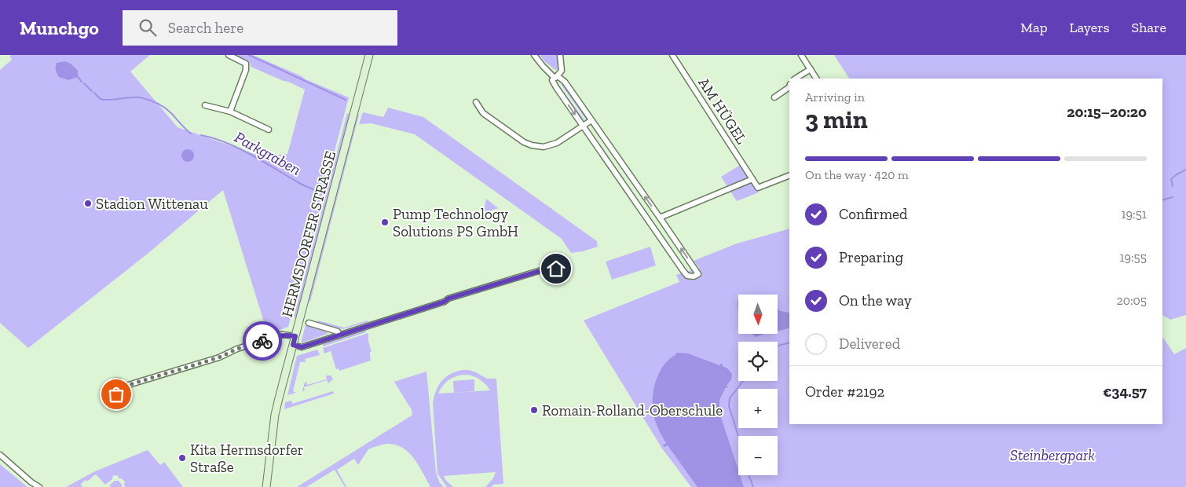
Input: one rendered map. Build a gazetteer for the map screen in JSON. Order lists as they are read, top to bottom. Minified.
{"streets":{"main road":["HERMSDORFER STRASSE"],"street":["AM HÜGEL"]},"water":["Parkgraben"],"parks":["Steinbergpark"],"places":["Stadion Wittenau","Pump Technology Solutions PS GmbH","Romain-Rolland-Oberschule","Kita Hermsdorfer Straße"],"north":"bottom","page":{"header":"Munchgo","search":"Search here","nav":["Map","Layers","Share"],"heading":["3 min","Arriving in","20:15–20:20"],"panel":["Order #2192","€34.57"],"bar":"On the way · 420 m","list":[["Confirmed","19:51"],["Preparing","19:55"],["On the way","20:05"],"Delivered"],"map_buttons":["+","−"]}}
